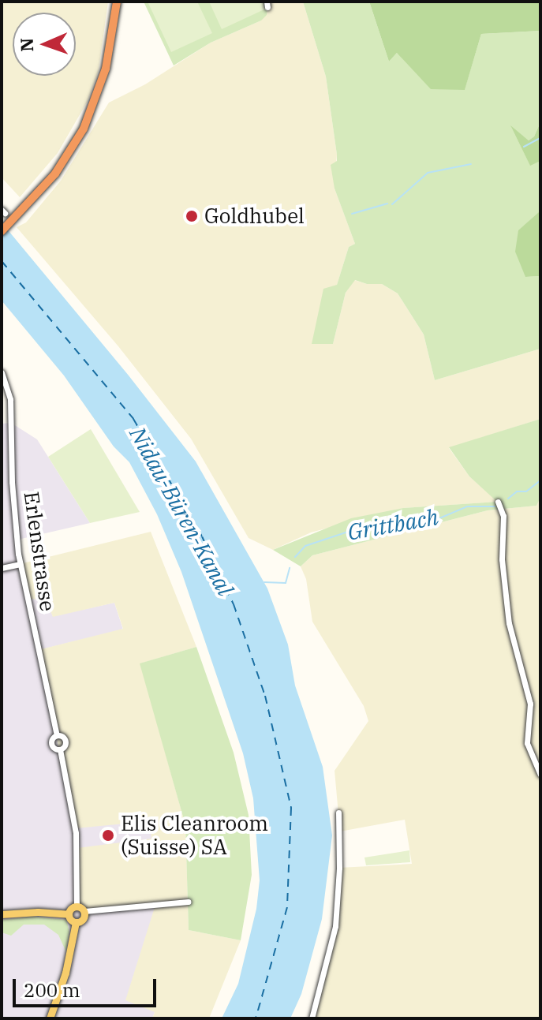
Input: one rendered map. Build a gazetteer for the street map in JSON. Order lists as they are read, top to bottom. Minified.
{"streets":{"street":["Erlenstrasse"]},"water":["Nidau-Büren-Kanal","Grittbach"],"places":["Goldhubel","Elis Cleanroom (Suisse) SA"],"scale_bar":"200 m","north":"left"}
